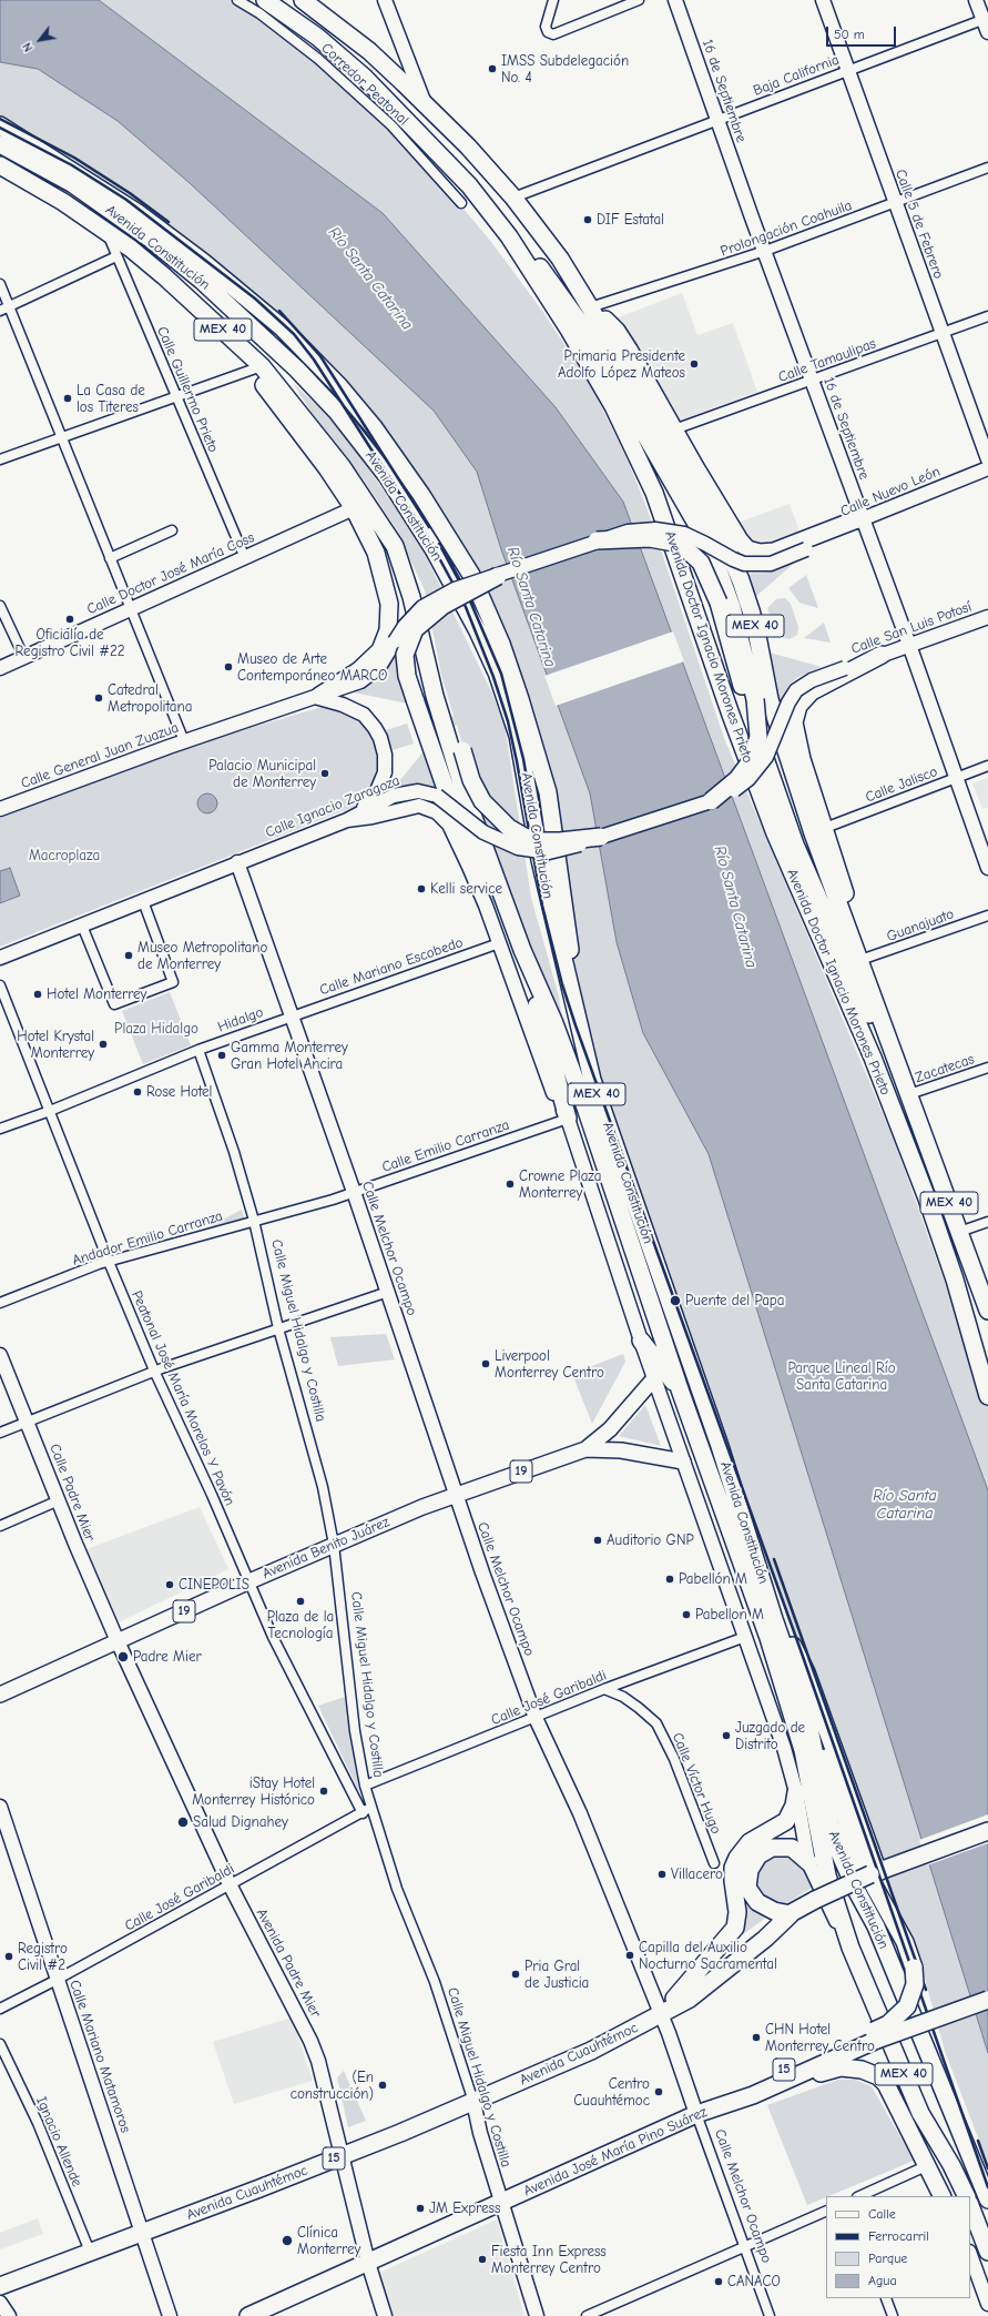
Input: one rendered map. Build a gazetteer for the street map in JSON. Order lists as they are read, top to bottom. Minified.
{"streets":{"highway":["Avenida Constitución","MEX 40","Avenida Doctor Ignacio Morones Prieto","Avenida Cuauhtémoc","15","Avenida José María Pino Suárez"],"main road":["19","Avenida Benito Juárez"],"street":["Baja California","Corredor Peatonal","16 de Septiembre","Calle 5 de Febrero","Prolongación Coahuila","Calle Tamaulipas","Calle Guillermo Prieto","Calle Nuevo León","Calle Doctor José María Coss","Calle San Luis Potosí","Calle General Juan Zuazua","Calle Jalisco","Calle Ignacio Zaragoza","Guanajuato","Calle Mariano Escobedo","Hidalgo","Zacatecas","Calle Emilio Carranza","Andador Emilio Carranza","Calle Melchor Ocampo","Calle Miguel Hidalgo y Costilla","Peatonal José María Morelos Y Pavón","Calle Padre Mier","Calle José Garibaldi","Calle Víctor Hugo","Avenida Padre Mier","Calle Mariano Matamoros","Ignacio Allende"]},"crossings":[["Baja California","16 de Septiembre"],["Baja California","Calle 5 de Febrero"],["Baja California","Avenida Doctor Ignacio Morones Prieto"],["16 de Septiembre","Prolongación Coahuila"],["16 de Septiembre","Calle Tamaulipas"],["16 de Septiembre","Calle Nuevo León"],["16 de Septiembre","Calle San Luis Potosí"],["16 de Septiembre","Calle Jalisco"],["Calle 5 de Febrero","Prolongación Coahuila"],["Calle 5 de Febrero","Calle Tamaulipas"],["Prolongación Coahuila","Avenida Doctor Ignacio Morones Prieto"],["Avenida Constitución","Calle Guillermo Prieto"],["MEX 40","Avenida Doctor Ignacio Morones Prieto"],["Calle Guillermo Prieto","Calle Doctor José María Coss"],["Calle Nuevo León","Calle General Juan Zuazua"],["Calle San Luis Potosí","Calle Ignacio Zaragoza"],["Avenida Doctor Ignacio Morones Prieto","Guanajuato"],["Avenida Doctor Ignacio Morones Prieto","Zacatecas"],["Calle Ignacio Zaragoza","Calle Melchor Ocampo"],["Calle Mariano Escobedo","Hidalgo"],["Calle Mariano Escobedo","Calle Melchor Ocampo"],["Hidalgo","Calle Melchor Ocampo"],["Hidalgo","Calle Miguel Hidalgo y Costilla"],["Calle Emilio Carranza","Andador Emilio Carranza"],["Calle Emilio Carranza","Calle Melchor Ocampo"],["Calle Emilio Carranza","Calle Miguel Hidalgo y Costilla"],["Andador Emilio Carranza","Calle Miguel Hidalgo y Costilla"],["Andador Emilio Carranza","Peatonal José María Morelos Y Pavón"],["Calle Melchor Ocampo","Avenida Benito Juárez"],["Calle Melchor Ocampo","Calle José Garibaldi"],["Calle Melchor Ocampo","Avenida Cuauhtémoc"],["Calle Melchor Ocampo","15"],["Calle Melchor Ocampo","Avenida José María Pino Suárez"],["Calle Miguel Hidalgo y Costilla","Avenida Benito Juárez"],["Calle Miguel Hidalgo y Costilla","Calle José Garibaldi"],["Calle Miguel Hidalgo y Costilla","Avenida Cuauhtémoc"],["Calle Miguel Hidalgo y Costilla","Avenida José María Pino Suárez"],["Peatonal José María Morelos Y Pavón","Avenida Benito Juárez"],["Peatonal José María Morelos Y Pavón","Calle José Garibaldi"],["Calle Padre Mier","Avenida Benito Juárez"],["Calle Padre Mier","Avenida Padre Mier"],["Avenida Benito Juárez","Avenida Padre Mier"],["Calle José Garibaldi","Calle Víctor Hugo"],["Calle José Garibaldi","Avenida Padre Mier"],["Calle José Garibaldi","Calle Mariano Matamoros"],["Avenida Padre Mier","Avenida Cuauhtémoc"],["Avenida Padre Mier","Avenida José María Pino Suárez"],["Avenida Cuauhtémoc","Calle Mariano Matamoros"],["Avenida Cuauhtémoc","Ignacio Allende"],["15","Avenida José María Pino Suárez"]],"water":["Río Santa Catarina"],"parks":["Macroplaza","Plaza Hidalgo","Parque Lineal Río Santa Catarina"],"places":["IMSS Subdelegación No. 4","DIF Estatal","Primaria Presidente Adolfo López Mateos","La Casa de los Titeres","Oficialía de Registro Civil #22","Museo de Arte Contemporáneo MARCO","Catedral Metropolitana","Palacio Municipal de Monterrey","Kelli service","Museo Metropolitano de Monterrey","Hotel Monterrey","Hotel Krystal Monterrey","Gamma Monterrey Gran Hotel Ancira","Rose Hotel","Crowne Plaza Monterrey","Puente del Papa","Liverpool Monterrey Centro","Auditorio GNP","Pabellón M","CINEPOLIS","Plaza de la Tecnología","Pabellon M","Padre Mier","Juzgado de Distrito","iStay Hotel Monterrey Histórico","Salud Dignahey","Villacero","Capilla del Auxilio Nocturno Sacramental","Registro Civil #2","Pria Gral de Justicia","CHN Hotel Monterrey Centro","(En construcción)","Centro Cuauhtémoc","JM Express","Clínica Monterrey","Fiesta Inn Express Monterrey Centro","CANACO"],"legend":["Calle","Ferrocarril","Parque","Agua"],"scale_bar":"50 m","north":"bottom left"}
